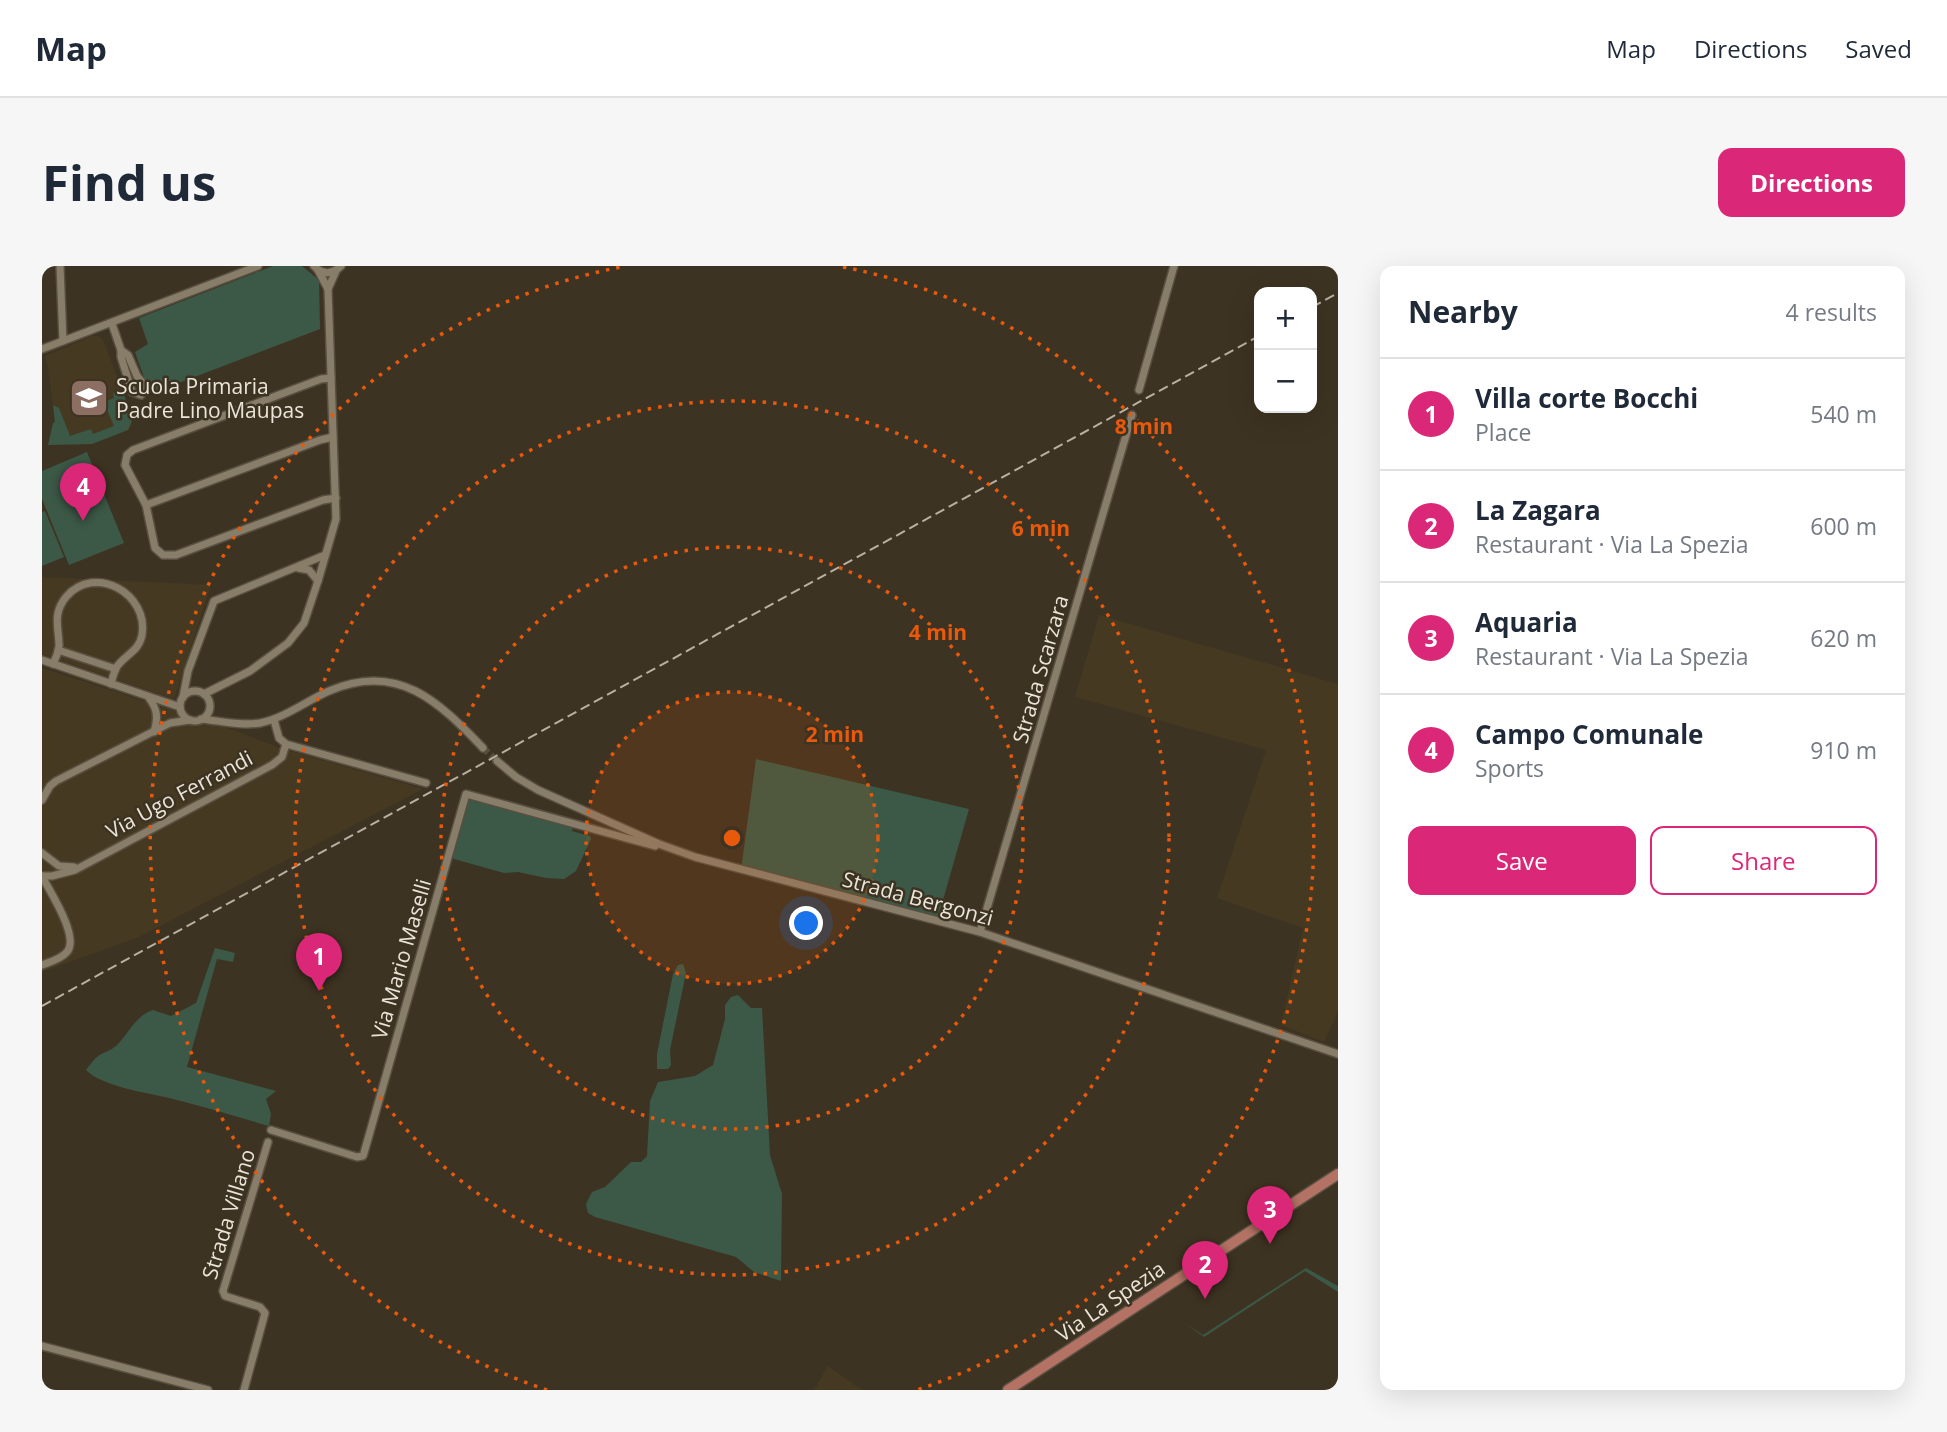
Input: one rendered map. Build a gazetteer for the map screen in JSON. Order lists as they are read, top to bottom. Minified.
{"streets":{"main road":["Via La Spezia"],"street":["Strada Scarzara","Via Ugo Ferrandi","Strada Bergonzi","Via Mario Maselli","Strada Villano"]},"crossings":[["Strada Scarzara","Strada Bergonzi"],["Strada Bergonzi","Via Mario Maselli"]],"places":{"school or university":["Scuola Primaria Padre Lino Maupas"]},"page":{"header":"Map","nav":["Map","Directions","Saved"],"buttons":["Directions",["Save","Share"]],"title":"Find us","heading":["Nearby","4 results"],"map_buttons":["+","−"],"list":[{"mark":"1","name":"Villa corte Bocchi","note":"Place","value":"540 m"},{"mark":"2","name":"La Zagara","note":"Restaurant · Via La Spezia","value":"600 m"},{"mark":"3","name":"Aquaria","note":"Restaurant · Via La Spezia","value":"620 m"},{"mark":"4","name":"Campo Comunale","note":"Sports","value":"910 m"}],"pins":["4","1","3","2"]},"rings":["8 min","6 min","4 min","2 min"]}
